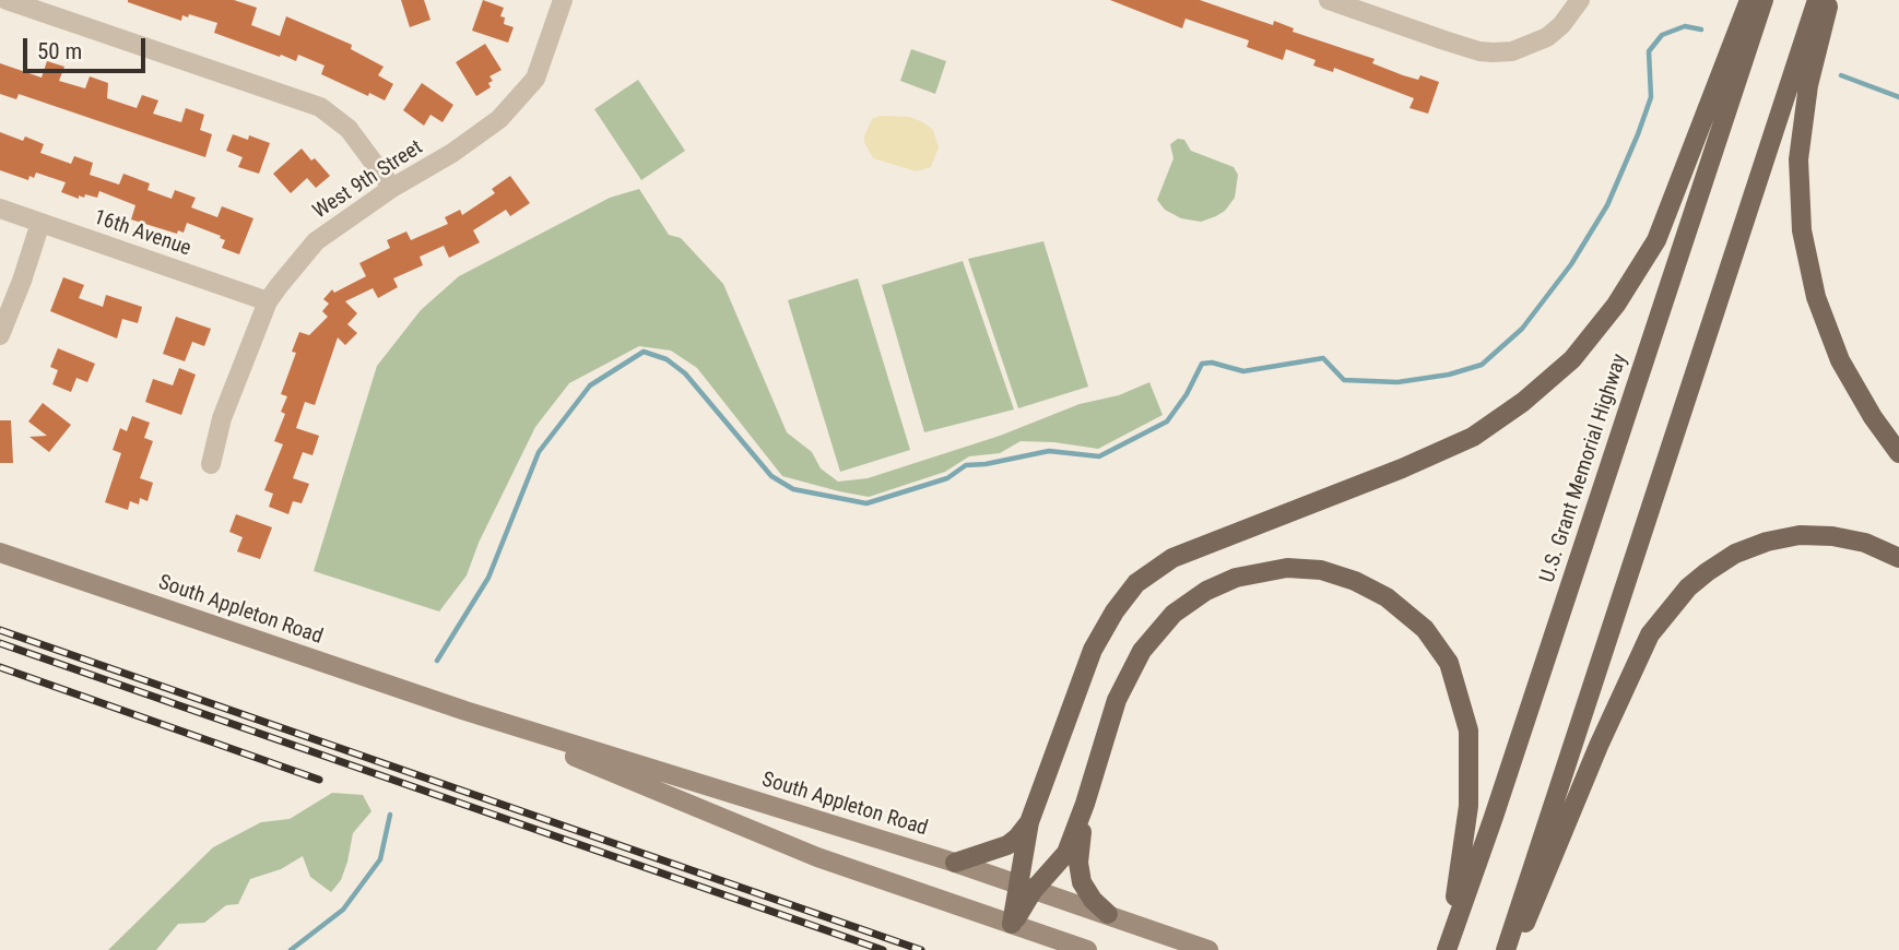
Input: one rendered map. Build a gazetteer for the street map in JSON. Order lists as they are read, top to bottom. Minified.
{"streets":{"main road":["U.S. Grant Memorial Highway","South Appleton Road"],"street":["West 9th Street","16th Avenue"]},"crossings":[["West 9th Street","16th Avenue"]],"scale_bar":"50 m"}
